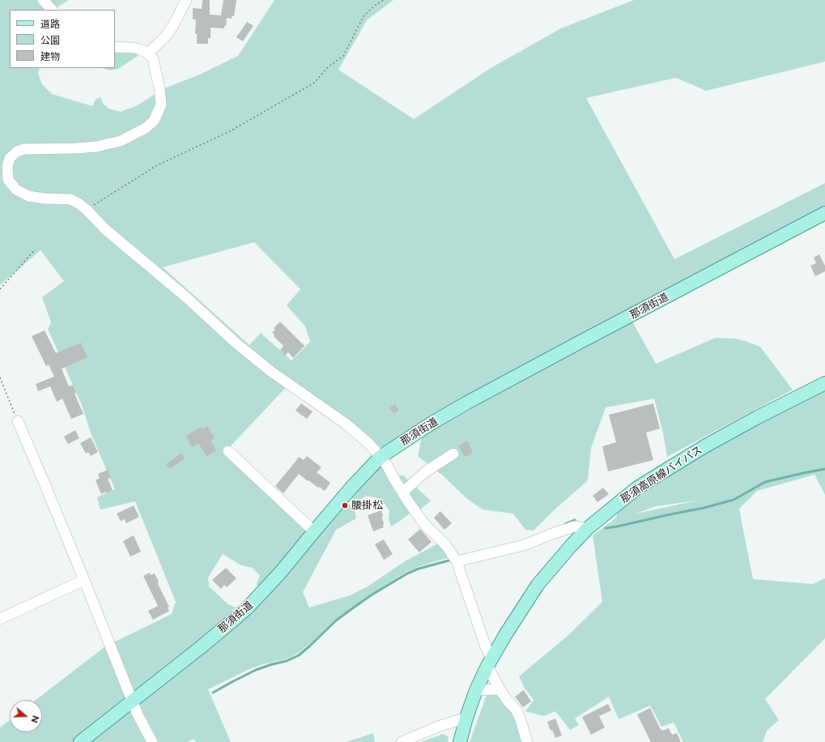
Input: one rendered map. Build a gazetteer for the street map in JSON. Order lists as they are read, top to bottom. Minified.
{"streets":{"main road":["那須街道","那須高原線バイパス"]},"places":["腰掛松"],"legend":["道路","公園","建物"],"north":"right"}
